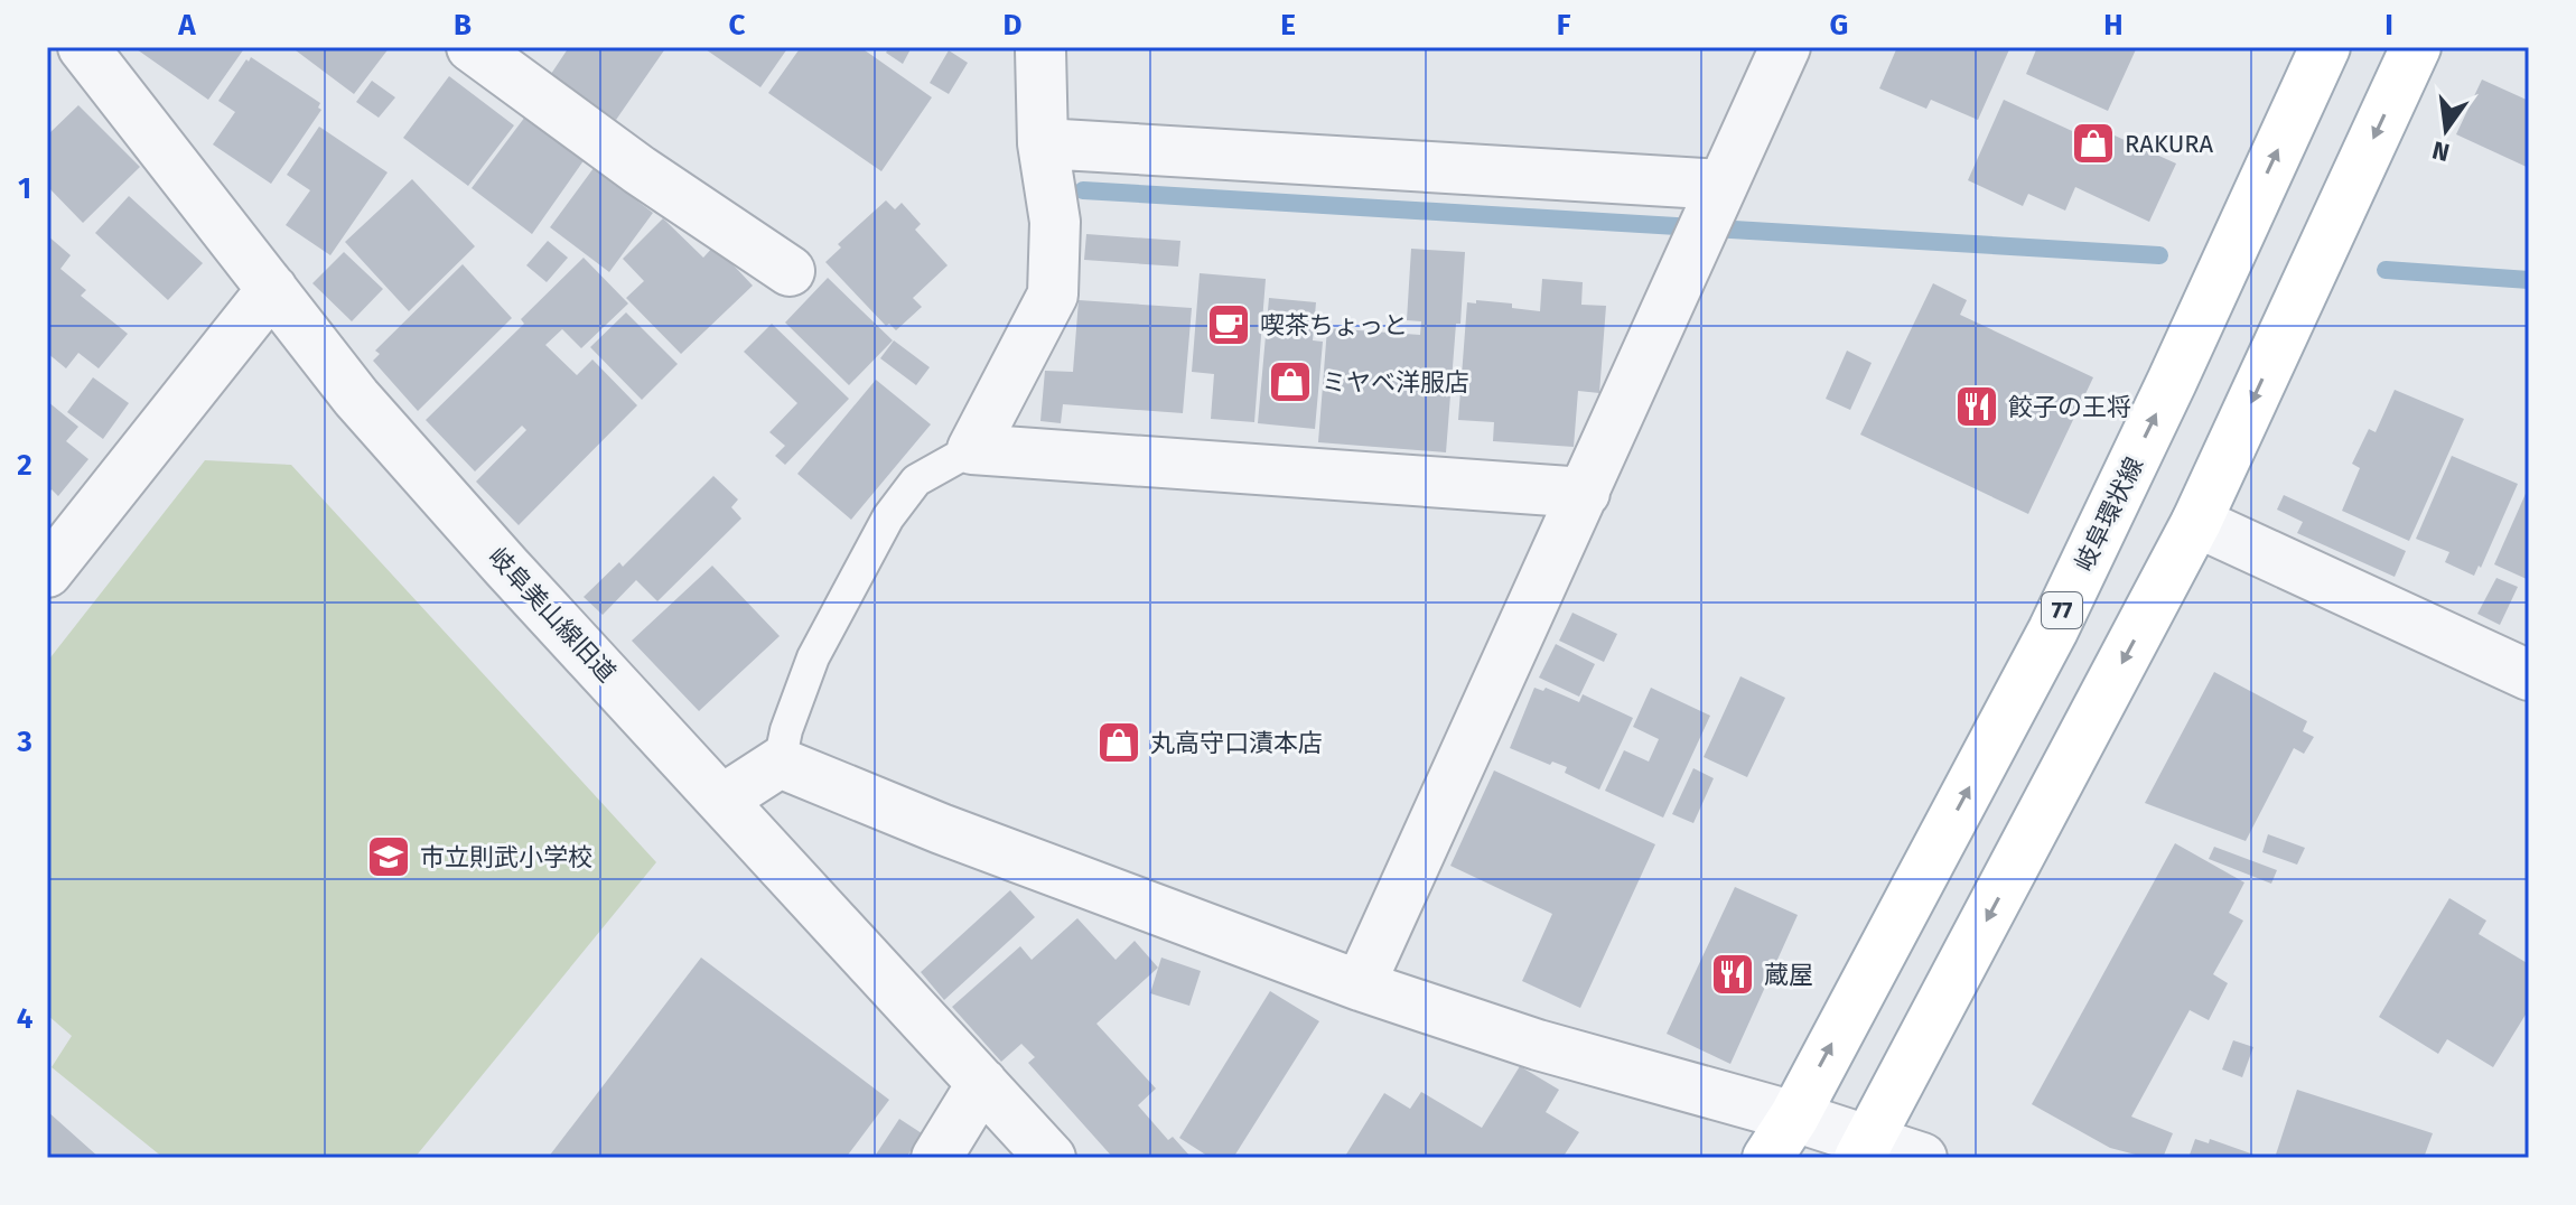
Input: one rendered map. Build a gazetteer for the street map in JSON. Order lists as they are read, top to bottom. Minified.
{"streets":{"main road":["岐阜環状線","77"],"street":["岐阜美山線旧道"]},"places":{"shop":["RAKURA","ミヤベ洋服店","丸高守口漬本店"],"cafe":["喫茶ちょっと"],"restaurant":["餃子の王将","蔵屋"],"school or university":["市立則武小学校"]},"north":"bottom","grid":{"columns":["A","B","C","D","E","F","G","H","I"],"rows":["1","2","3","4"]}}
